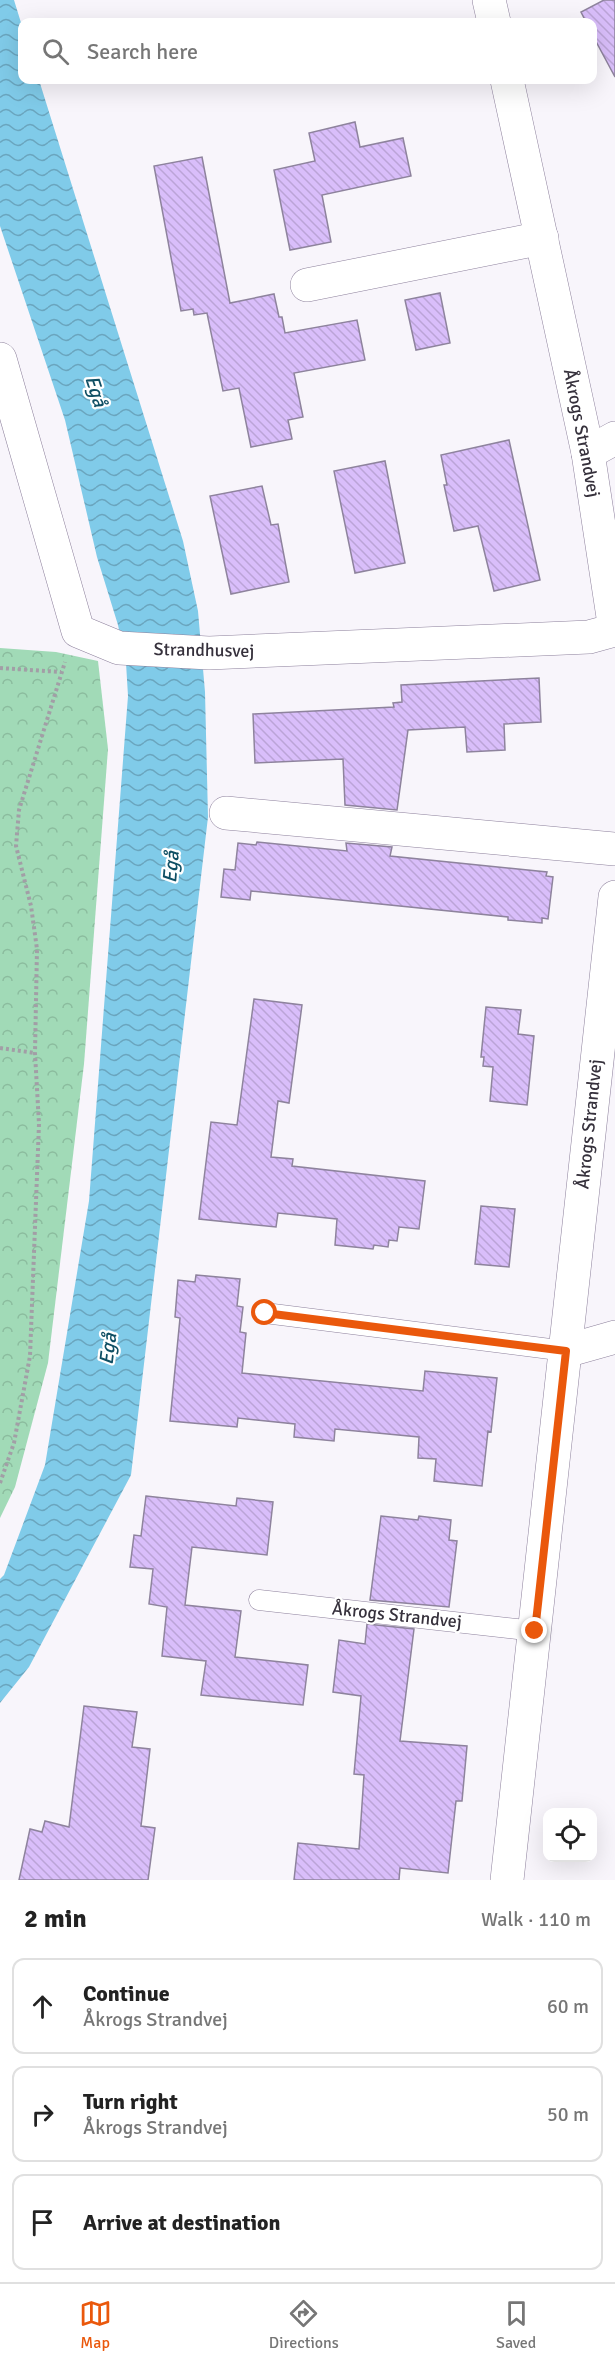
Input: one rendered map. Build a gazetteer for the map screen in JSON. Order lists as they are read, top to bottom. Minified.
{"streets":{"street":["Åkrogs Strandvej","Strandhusvej"]},"crossings":[["Åkrogs Strandvej","Strandhusvej"]],"water":["Egå"],"page":{"search":"Search here","heading":["2 min","Walk · 110 m"],"list":[["Continue","Åkrogs Strandvej","60 m"],["Turn right","Åkrogs Strandvej","50 m"],"Arrive at destination"],"nav":["Map","Directions","Saved"]}}
